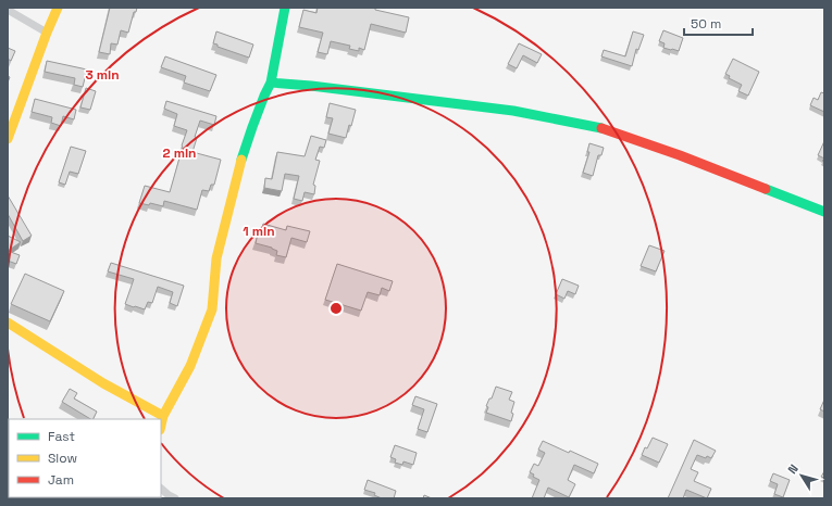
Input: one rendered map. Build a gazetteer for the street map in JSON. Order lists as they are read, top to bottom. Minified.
{"legend":["Fast","Slow","Jam"],"scale_bar":"50 m","north":"top left","rings":["3 min","2 min","1 min"]}
